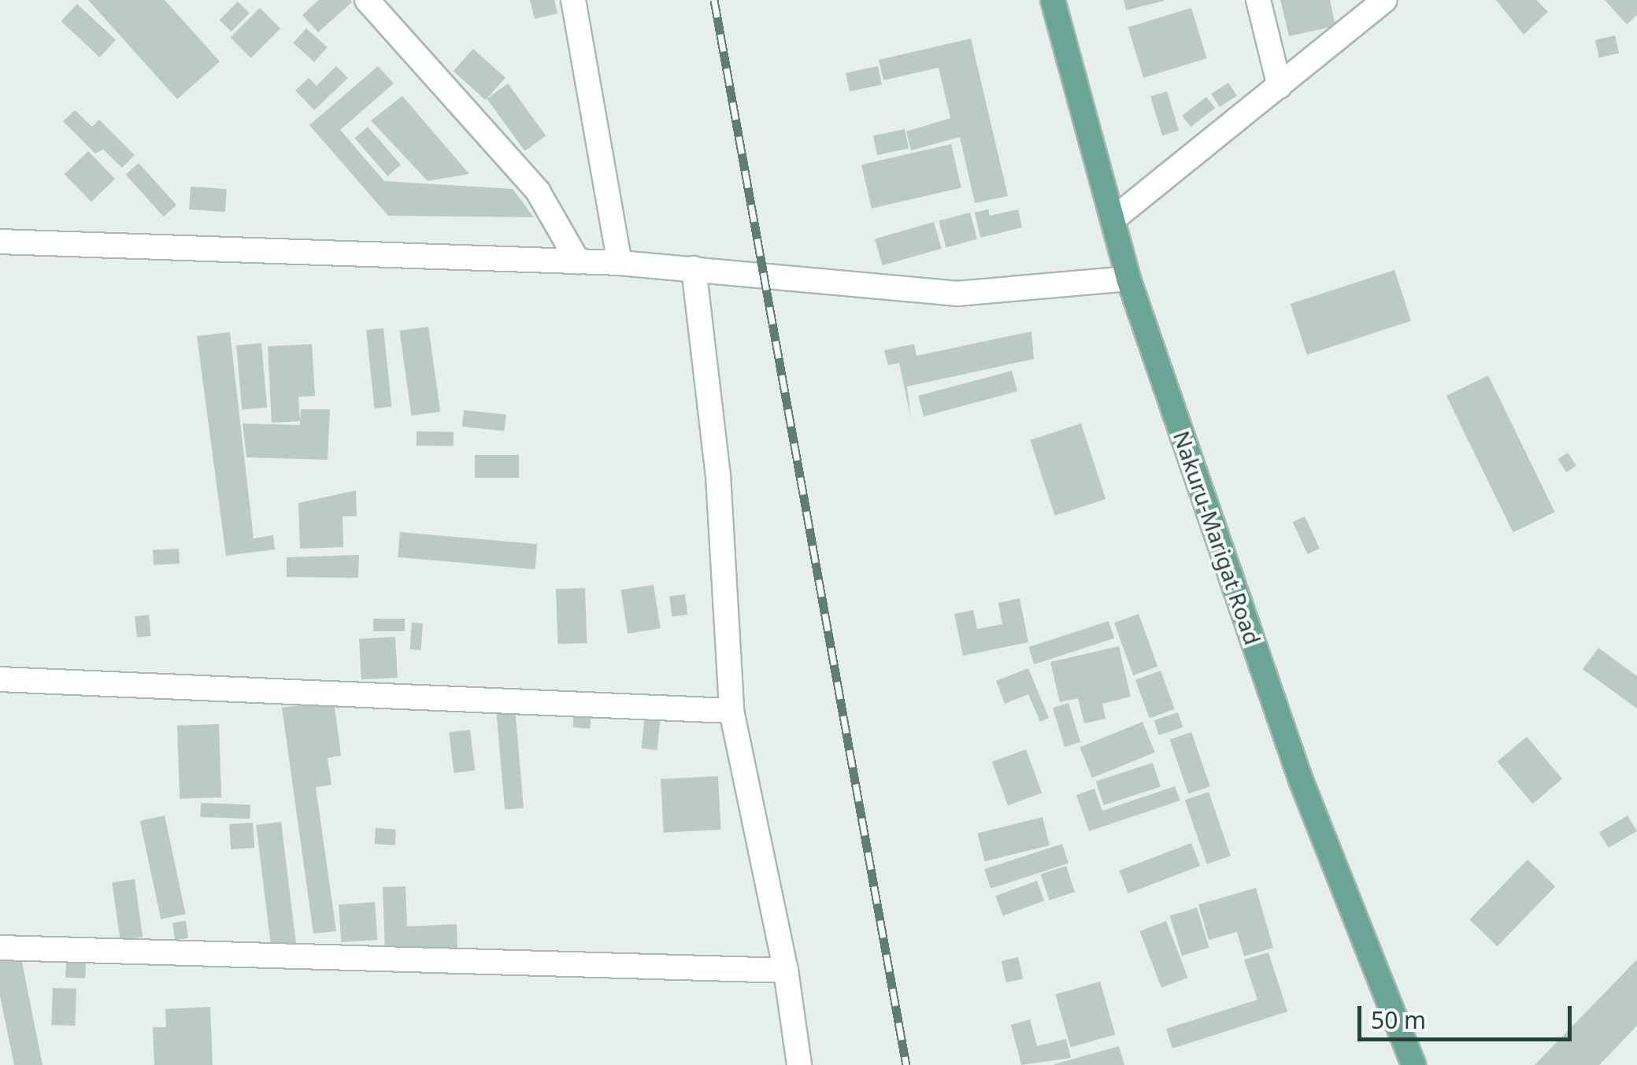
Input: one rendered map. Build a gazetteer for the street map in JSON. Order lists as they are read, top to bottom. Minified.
{"streets":{"main road":["Nakuru-Marigat Road"]},"scale_bar":"50 m"}
